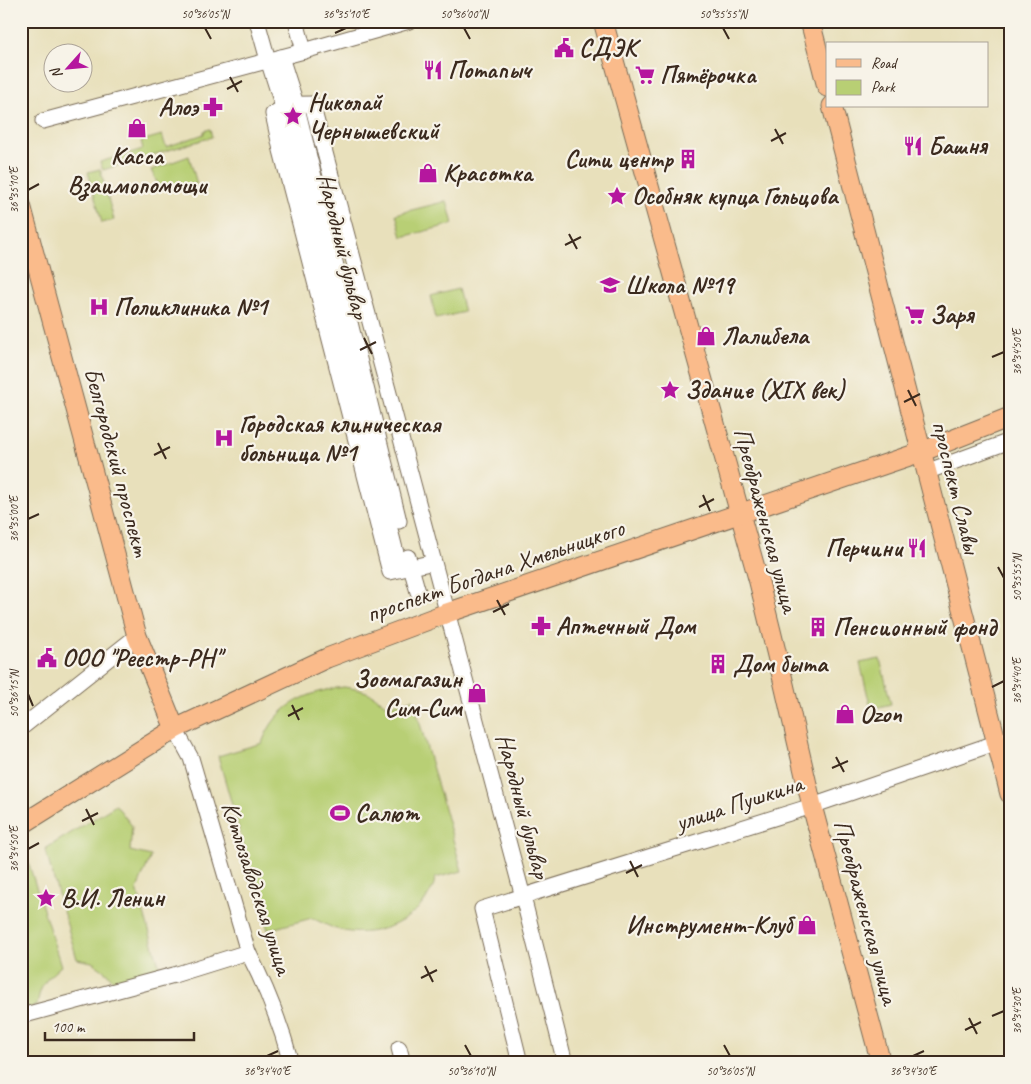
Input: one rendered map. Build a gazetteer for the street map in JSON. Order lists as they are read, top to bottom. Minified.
{"streets":{"main road":["Белгородский проспект","проспект Славы","Преображенская улица","проспект Богдана Хмельницкого"],"street":["Народный бульвар","улица Пушкина","Котлозаводская улица"]},"crossings":[["Народный бульвар","проспект Богдана Хмельницкого"],["Народный бульвар","улица Пушкина"],["Белгородский проспект","проспект Богдана Хмельницкого"],["Белгородский проспект","Котлозаводская улица"],["проспект Славы","проспект Богдана Хмельницкого"],["проспект Славы","улица Пушкина"],["Преображенская улица","проспект Богдана Хмельницкого"],["Преображенская улица","улица Пушкина"],["проспект Богдана Хмельницкого","Котлозаводская улица"]],"places":{"public building":["СДЭК","ООО \"Реестр-РН\""],"restaurant":["Потапыч","Башня","Перчини"],"supermarket":["Пятёрочка","Заря"],"pharmacy":["Алоэ","Аптечный Дом"],"place":["Николай Чернышевский","Особняк купца Гольцова","Здание (XIX век)","В.И. Ленин"],"shop":["Касса Взаимопомощи","Красотка","Лалибела","Зоомагазин Сим-Сим","Ozon","Инструмент-Клуб"],"building":["Сити центр","Пенсионный фонд","Дом быта"],"school or university":["Школа №19"],"hospital":["Поликлиника №1","Городская клиническая больница №1"],"sports":["Салют"]},"legend":["Road","Park"],"scale_bar":"100 m","north":"bottom left","coordinates":["50°36'05\"N","36°35'10\"E","50°36'00\"N","50°35'55\"N","36°34'50\"E","36°35'00\"E","36°34'40\"E","50°36'15\"N","36°34'30\"E","50°36'10\"N"]}
